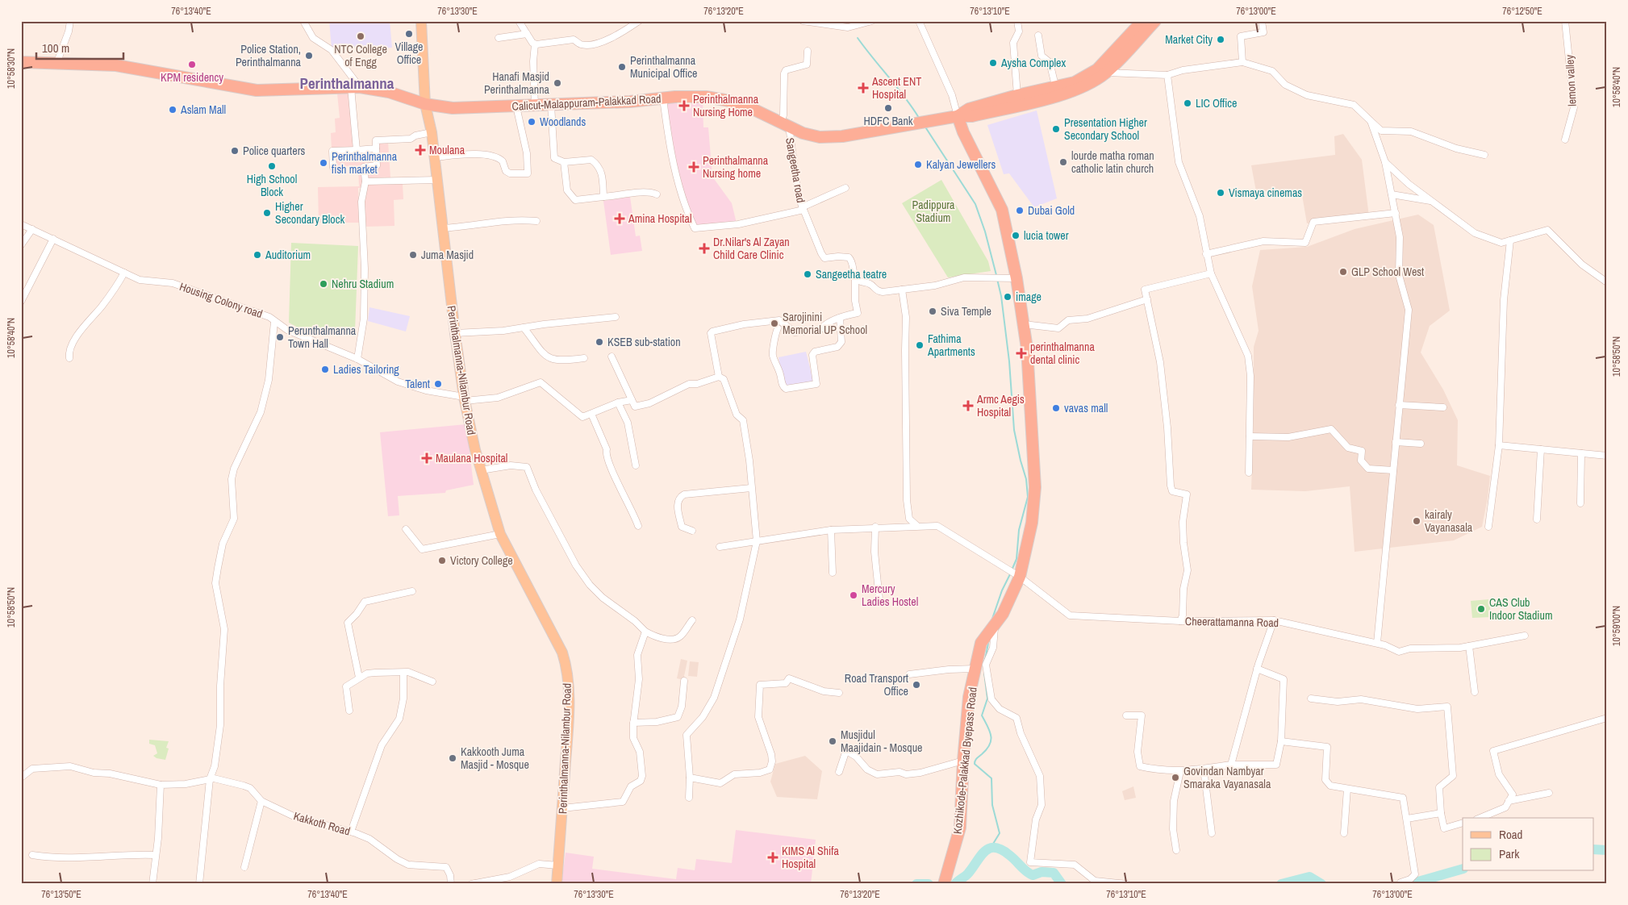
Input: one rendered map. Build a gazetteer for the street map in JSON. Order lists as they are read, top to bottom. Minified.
{"streets":{"highway":["Calicut-Malappuram-Palakkad Road","Kozhikode-Palakkad Byepass Road"],"main road":["Perinthalmanna-Nilambur Road"],"street":["lemon valley","Sangeetha road","Housing Colony road","Cheerattamanna Road","Kakkoth Road"]},"crossings":[["Calicut-Malappuram-Palakkad Road","Sangeetha road"],["Calicut-Malappuram-Palakkad Road","Perinthalmanna-Nilambur Road"],["Calicut-Malappuram-Palakkad Road","Kozhikode-Palakkad Byepass Road"],["Housing Colony road","Perinthalmanna-Nilambur Road"],["Cheerattamanna Road","Kozhikode-Palakkad Byepass Road"]],"districts":["Perinthalmanna"],"parks":["Padippura Stadium"],"places":{"other":["Village Office","NTC College of Engg","Market City","Police Station, Perinthalmanna","Aysha Complex","KPM residency","Perinthalmanna Municipal Office","Hanafi Masjid Perinthalmanna","LIC Office","HDFC Bank","Aslam Mall","Woodlands","Presentation Higher Secondary School","Police quarters","lourde matha roman catholic latin church","Perinthalmanna fish market","Kalyan Jewellers","High School Block","Vismaya cinemas","Dubai Gold","Higher Secondary Block","lucia tower","Auditorium","Juma Masjid","GLP School West","Sangeetha teatre","Nehru Stadium","image","Siva Temple","Sarojinini Memorial UP School","Perunthalmanna Town Hall","KSEB sub-station","Fathima Apartments","Ladies Tailoring","Talent","vavas mall","kairaly Vayanasala","Victory College","Mercury Ladies Hostel","CAS Club Indoor Stadium","Road Transport Office","Musjidul Maajidain - Mosque","Kakkooth Juma Masjid - Mosque","Govindan Nambyar Smaraka Vayanasala"],"health":["Ascent ENT Hospital","Perinthalmanna Nursing Home","Moulana","Perinthalmanna Nursing home","Amina Hospital","Dr.Nilar's Al Zayan Child Care Clinic","perinthalmanna dental clinic","Armc Aegis Hospital","Maulana Hospital","KIMS Al Shifa Hospital"]},"legend":["Road","Park"],"scale_bar":"100 m","coordinates":["76°13'40\"E","76°13'30\"E","76°13'20\"E","76°13'10\"E","76°13'00\"E","76°12'50\"E","10°58'30\"N","10°58'40\"N","10°58'50\"N","10°59'00\"N","76°13'50\"E"]}
